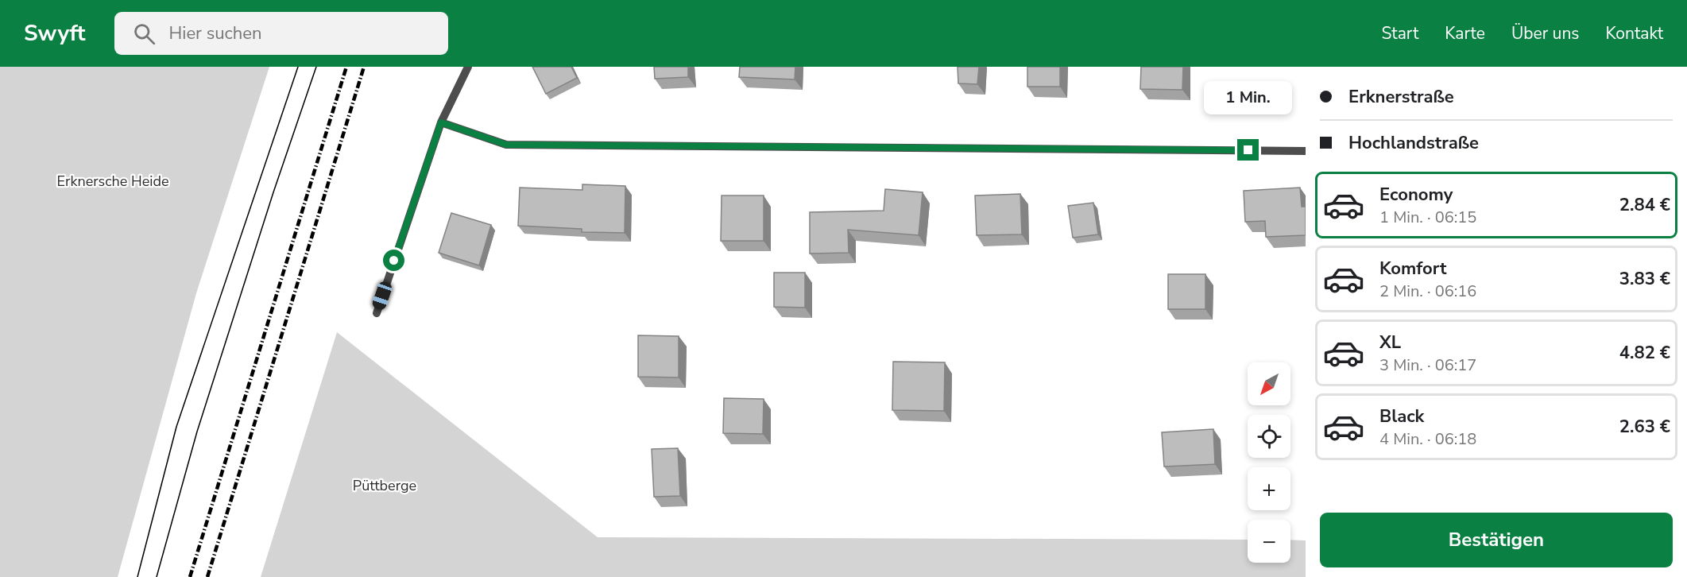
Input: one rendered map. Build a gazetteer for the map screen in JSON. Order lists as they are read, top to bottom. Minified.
{"parks":["Erknersche Heide","Püttberge"],"north":"bottom left","page":{"header":"Swyft","search":"Hier suchen","nav":["Start","Karte","Über uns","Kontakt"],"banner":["Erknerstraße","Hochlandstraße"],"bubble":"1 Min.","list":[{"name":"Economy","note":"1 Min. · 06:15","value":"2.84 €"},{"name":"Komfort","note":"2 Min. · 06:16","value":"3.83 €"},{"name":"XL","note":"3 Min. · 06:17","value":"4.82 €"},{"name":"Black","note":"4 Min. · 06:18","value":"2.63 €"}],"map_buttons":["+","−"],"buttons":"Bestätigen"}}
